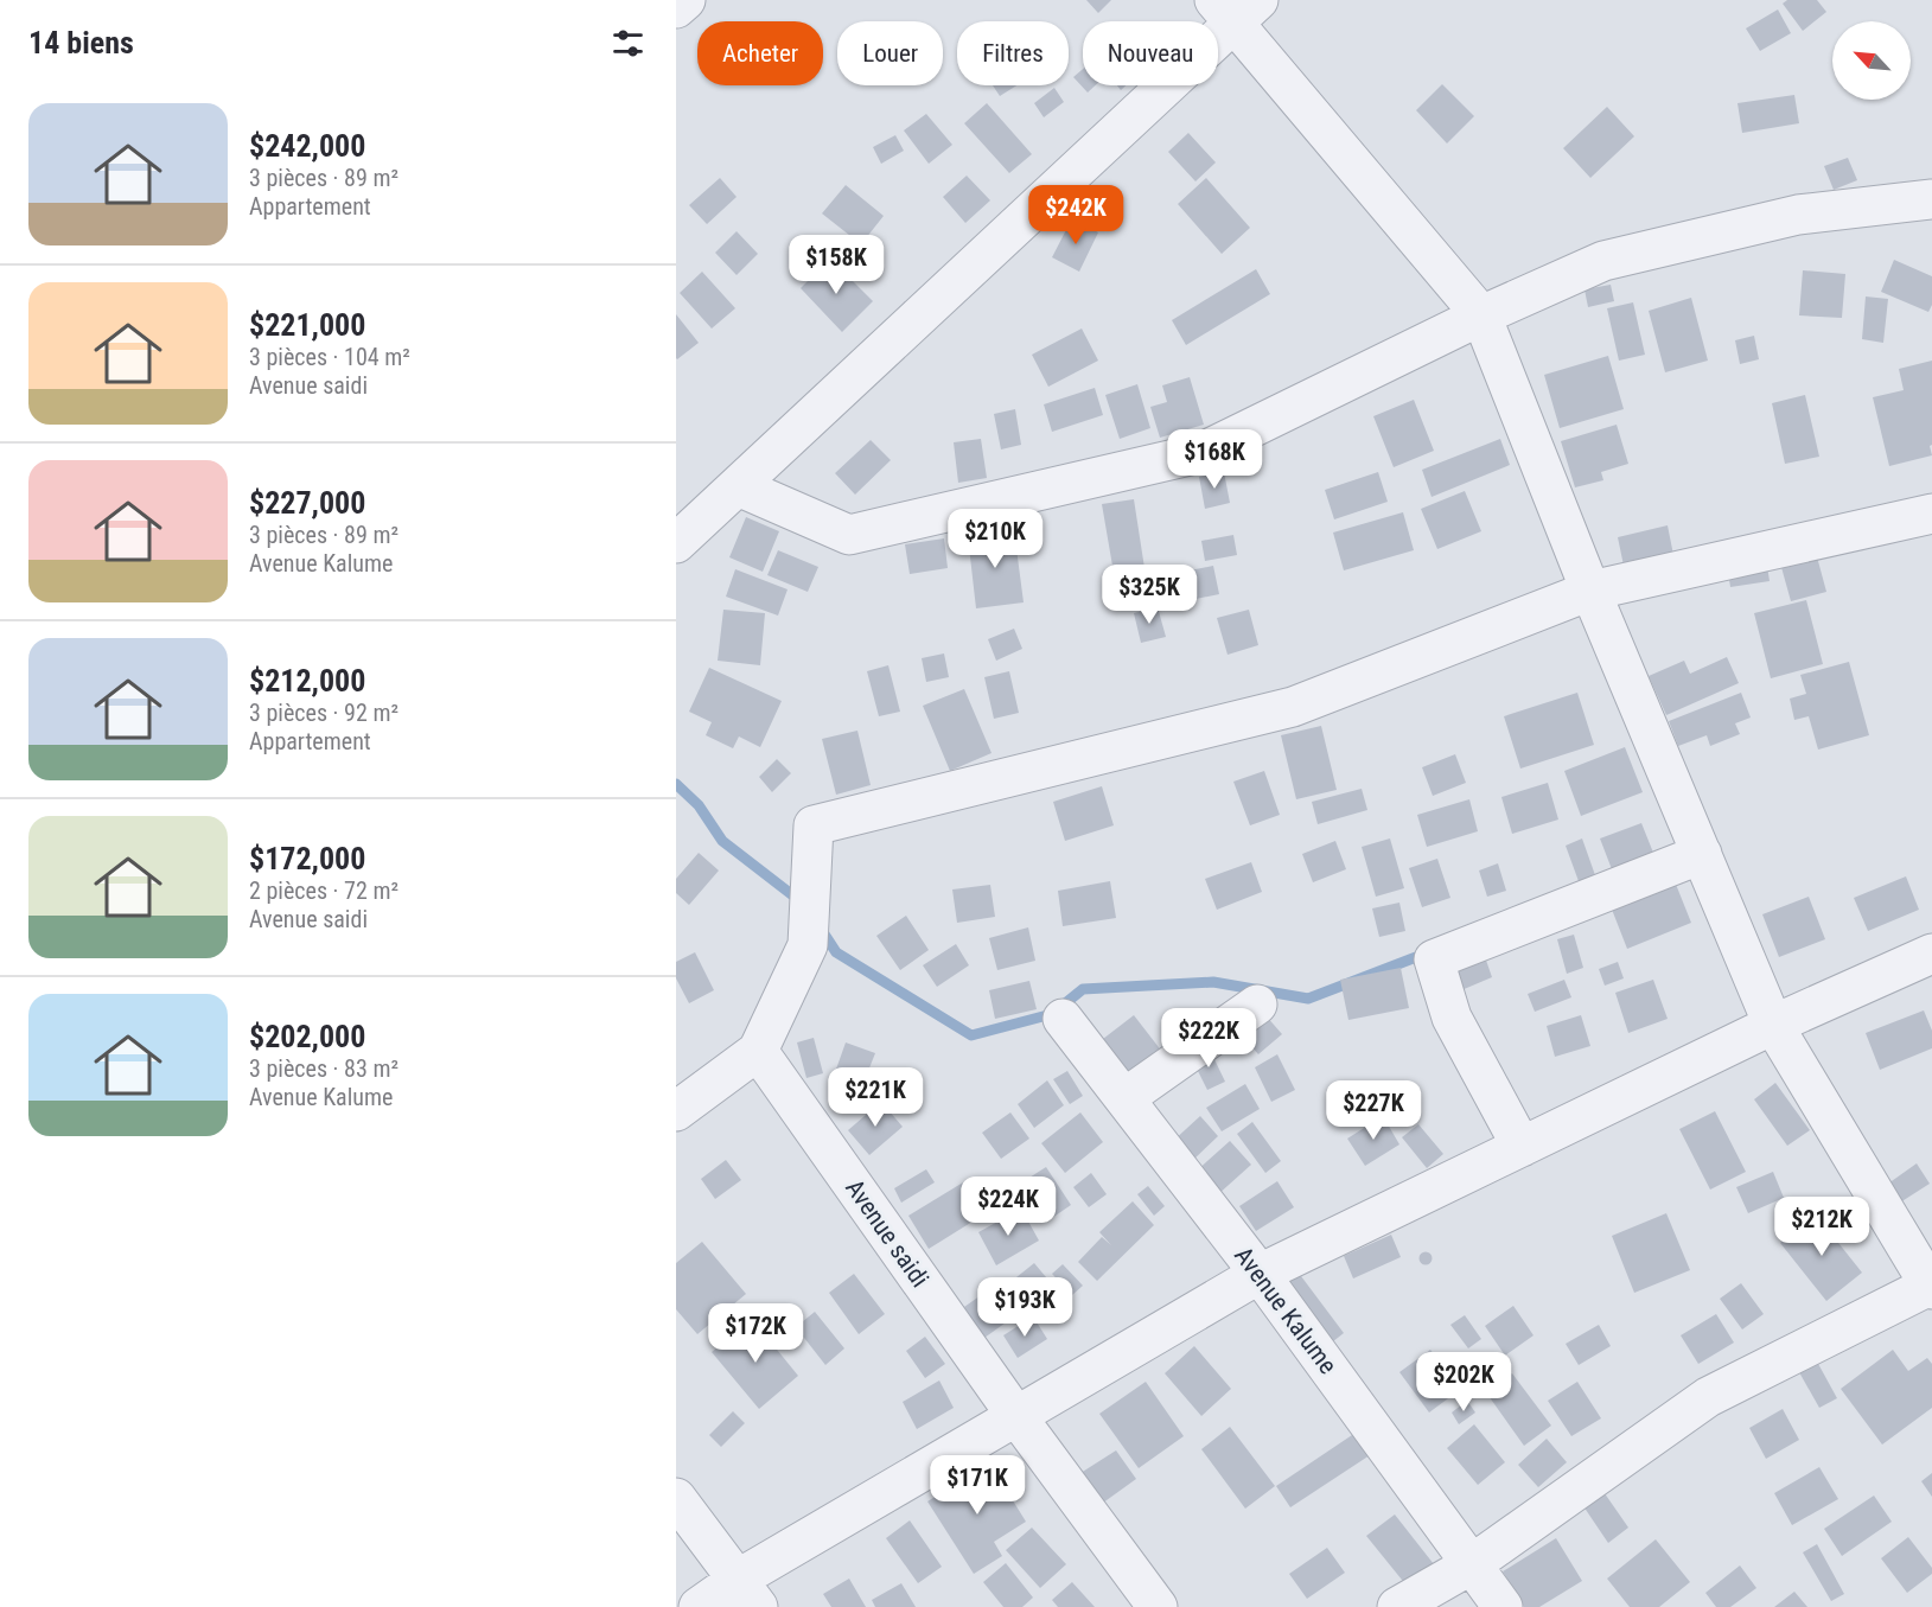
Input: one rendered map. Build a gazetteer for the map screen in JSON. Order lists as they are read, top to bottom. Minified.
{"streets":{"street":["Avenue saidi","Avenue Kalume"]},"north":"top left","page":{"heading":"14 biens","chip":["Acheter","Louer","Filtres","Nouveau"],"list":[{"name":"$242,000","note":"3 pièces · 89 m² · Appartement"},{"name":"$221,000","note":"3 pièces · 104 m² · Avenue saidi"},{"name":"$227,000","note":"3 pièces · 89 m² · Avenue Kalume"},{"name":"$212,000","note":"3 pièces · 92 m² · Appartement"},{"name":"$172,000","note":"2 pièces · 72 m² · Avenue saidi"},{"name":"$202,000","note":"3 pièces · 83 m² · Avenue Kalume"}],"price":["$242K","$158K","$168K","$210K","$325K","$222K","$221K","$227K","$224K","$212K","$193K","$172K","$202K","$171K"]}}
